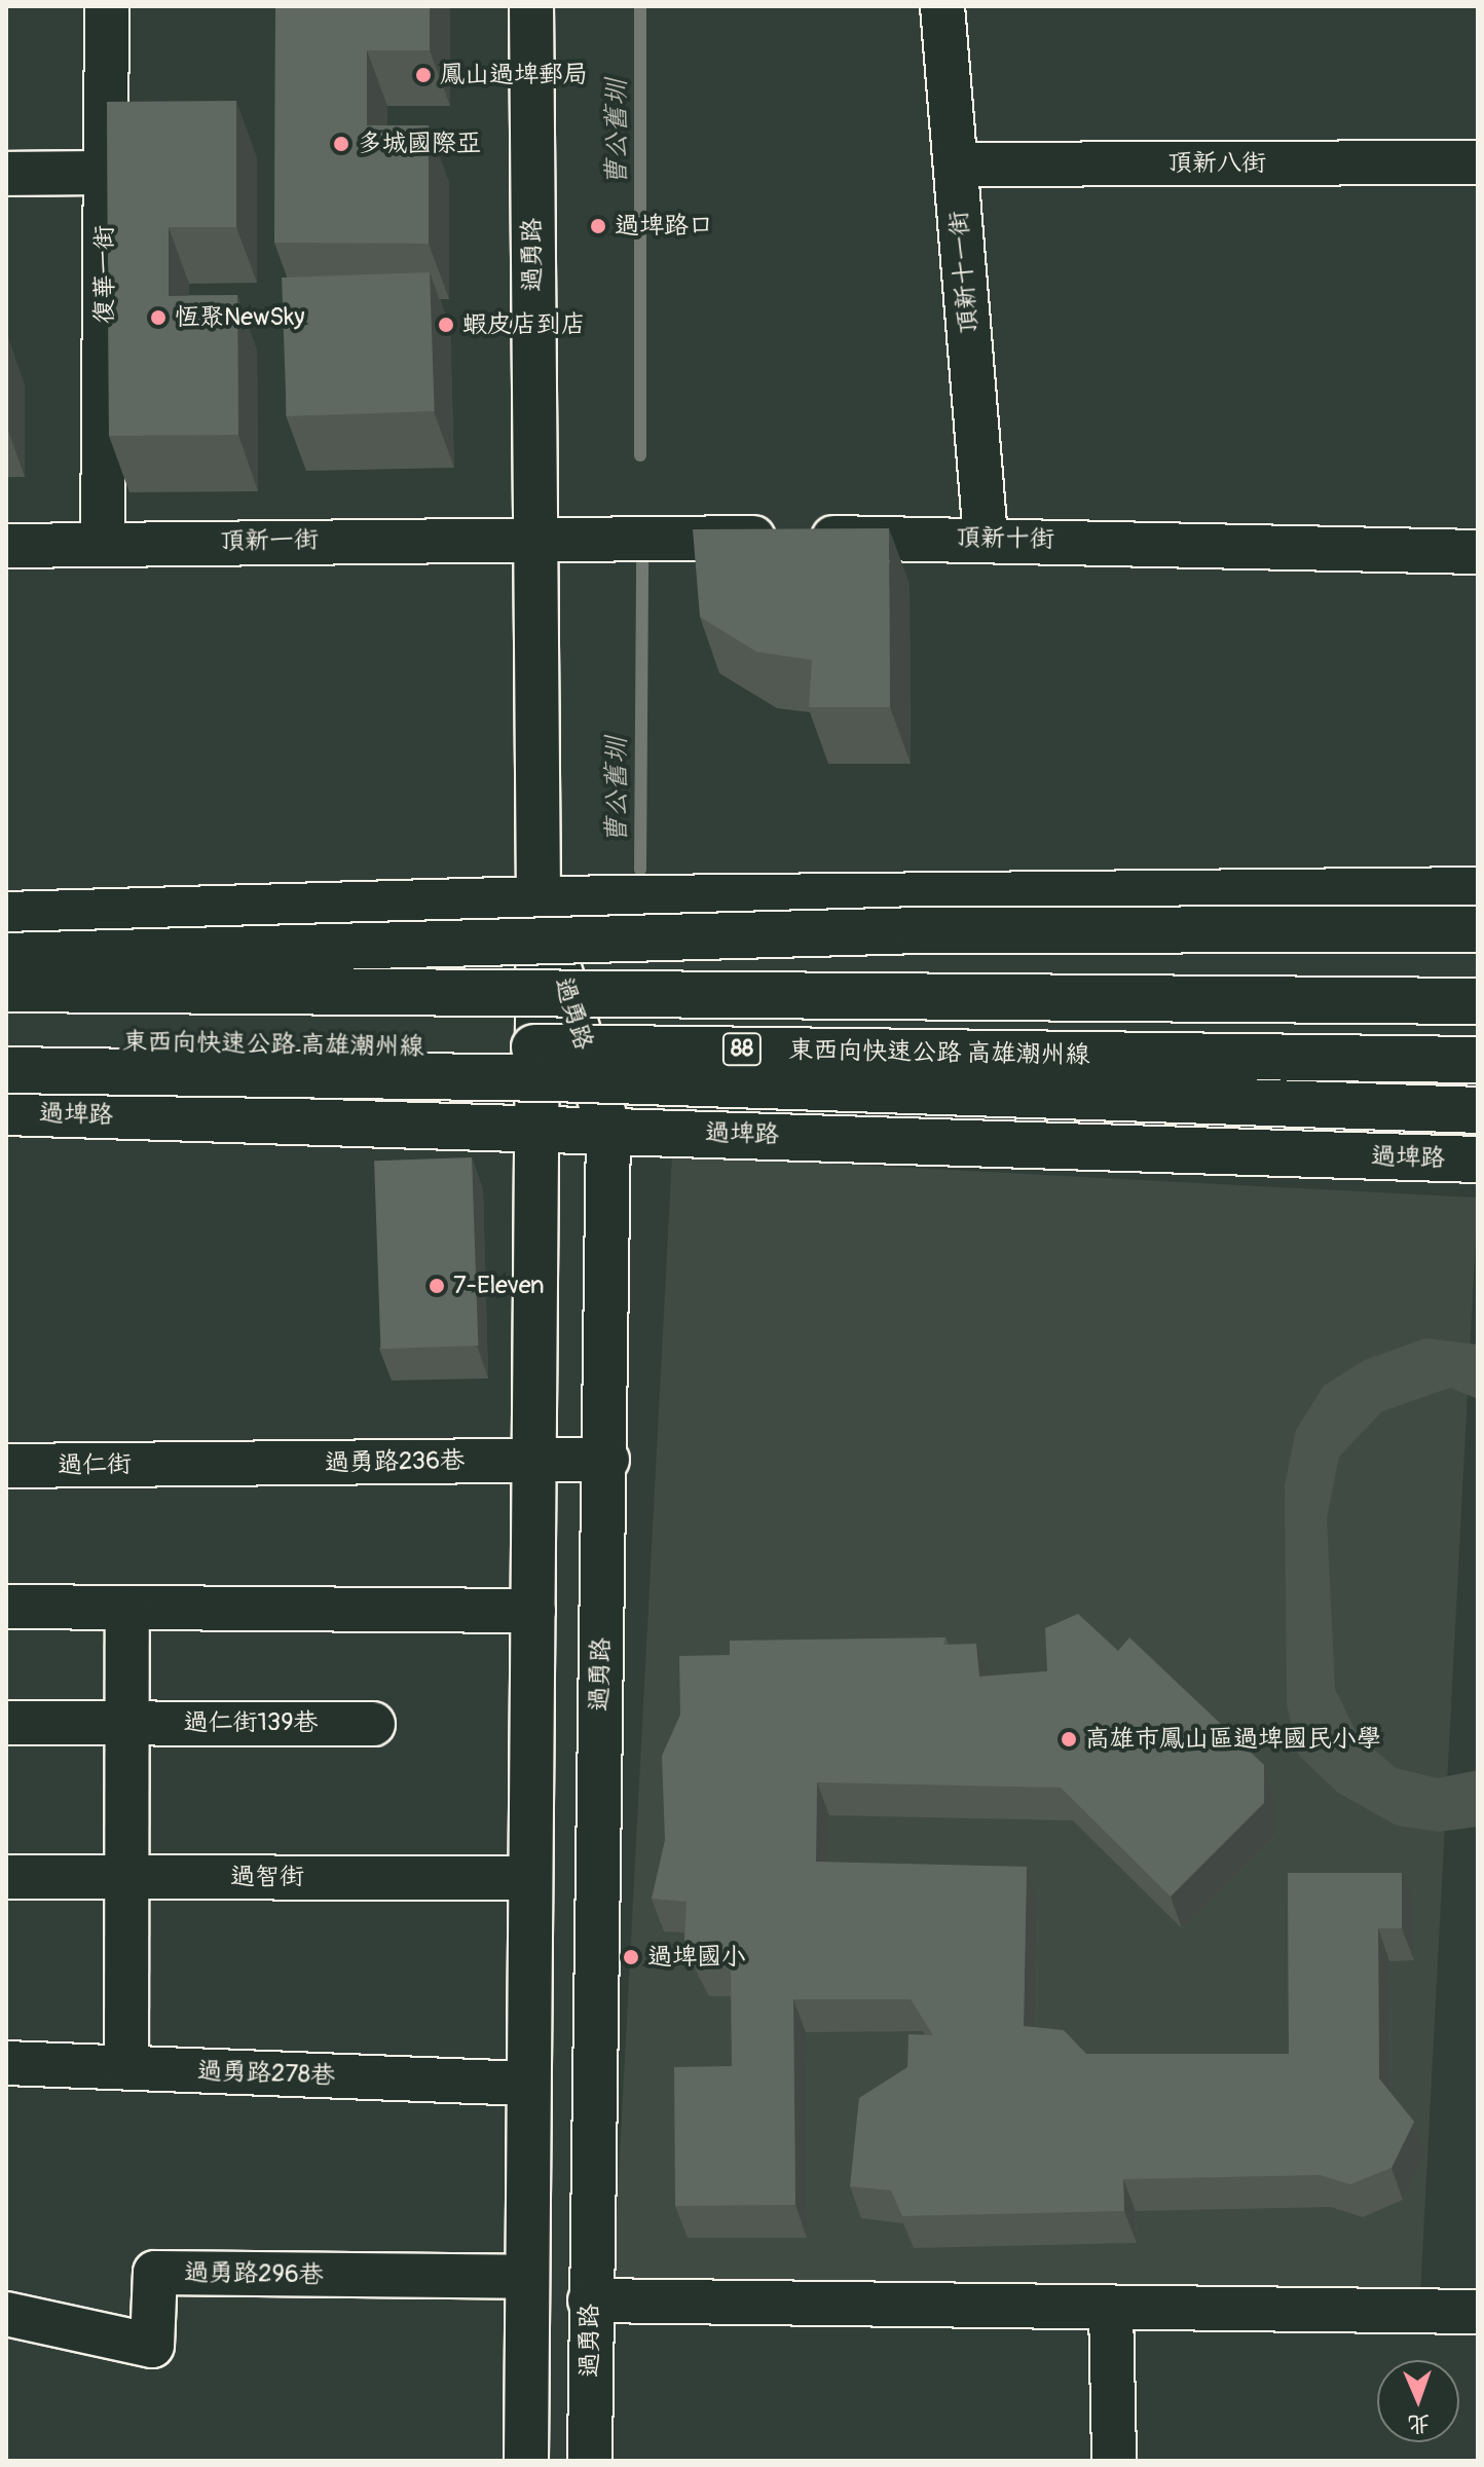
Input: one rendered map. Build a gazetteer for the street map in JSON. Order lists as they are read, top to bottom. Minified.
{"streets":{"main road":["東西向快速公路 高雄潮州線","88","過埤路"],"street":["頂新八街","過勇路","頂新十一街","復華一街","頂新十街","頂新一街","過勇路236巷","過仁街","過仁街139巷","過智街","過勇路278巷","過勇路296巷"]},"crossings":[["頂新八街","頂新十一街"],["過勇路","頂新十街"],["過勇路","頂新一街"],["過勇路","過埤路"],["過勇路","過勇路236巷"],["過勇路","過智街"],["過勇路","過勇路278巷"],["過勇路","過勇路296巷"],["頂新十一街","頂新十街"],["復華一街","頂新一街"],["頂新十街","頂新一街"],["過勇路236巷","過仁街"]],"water":["曹公舊圳"],"places":["鳳山過埤郵局","多城國際亞","過埤路口","恆聚NewSky","蝦皮店到店","7-Eleven","高雄市鳳山區過埤國民小學","過埤國小"],"north":"bottom"}
